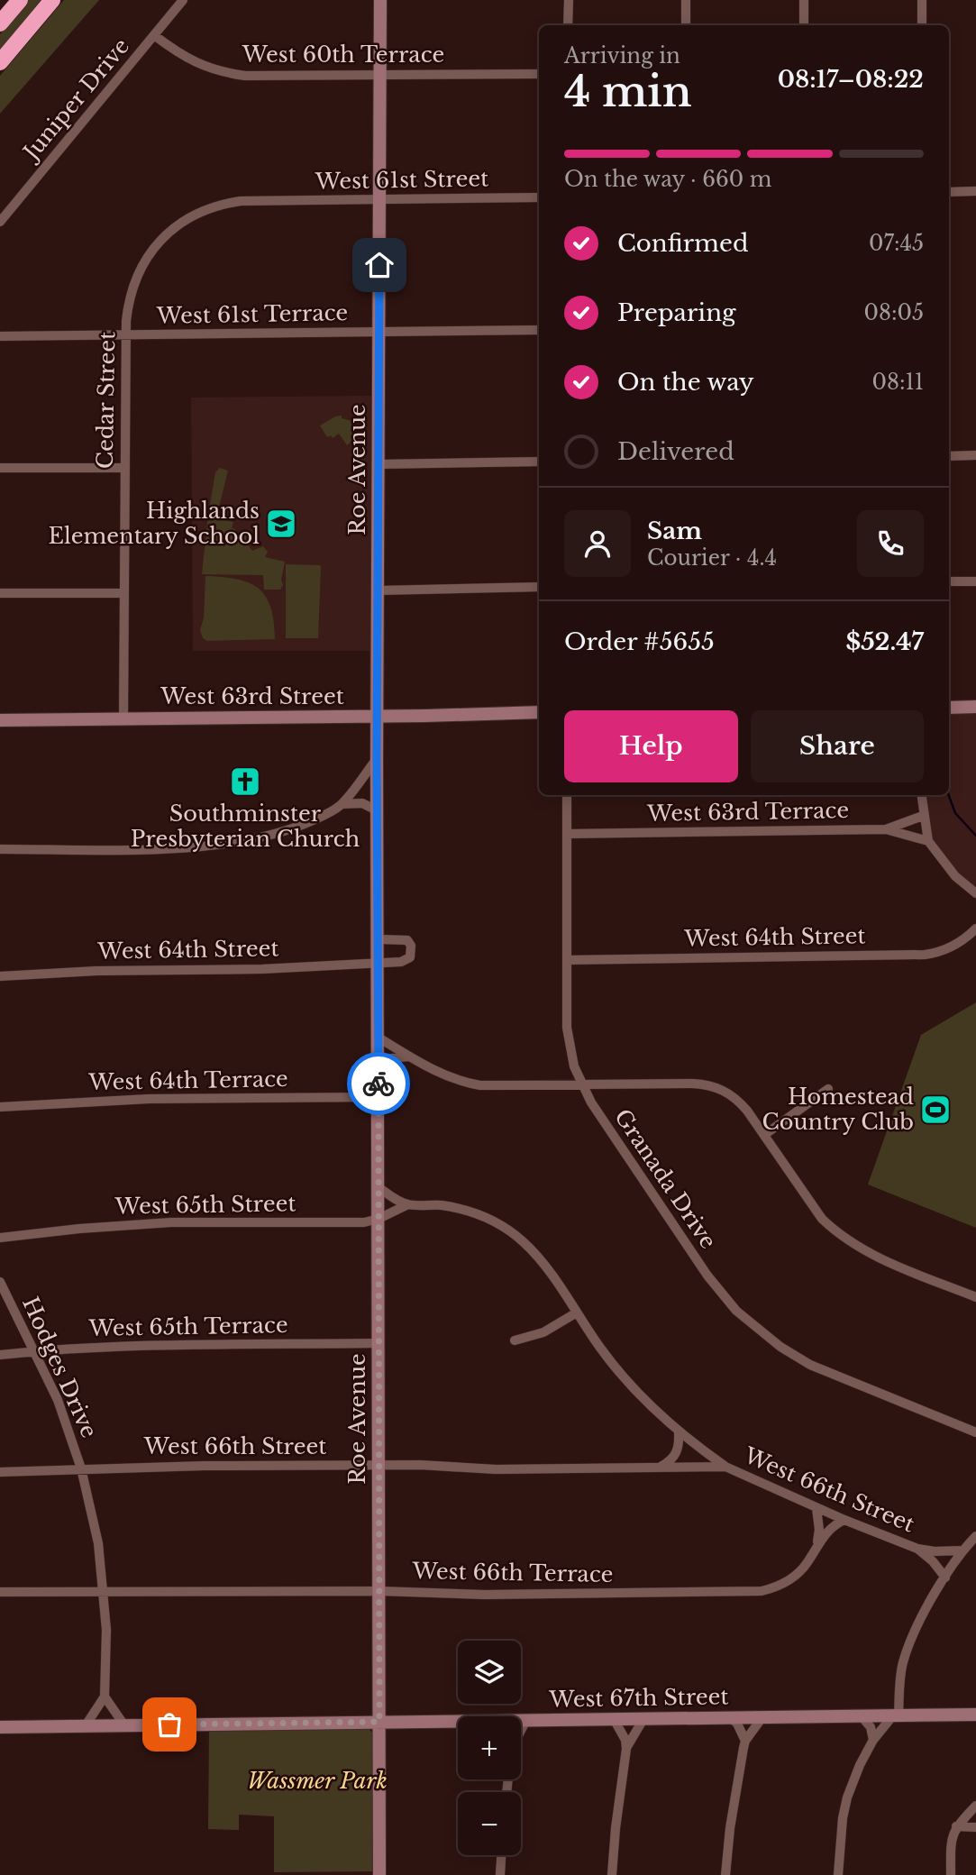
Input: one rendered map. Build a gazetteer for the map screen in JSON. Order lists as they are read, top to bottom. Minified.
{"streets":{"main road":["Roe Avenue","West 63rd Street","West 67th Street"],"street":["West 60th Terrace","Juniper Drive","West 61st Street","West 61st Terrace","Cedar Street","West 63rd Terrace","West 64th Street","West 64th Terrace","Granada Drive","West 65th Street","West 65th Terrace","Hodges Drive","West 66th Street","West 66th Terrace"]},"crossings":[["West 60th Terrace","Juniper Drive"],["West 60th Terrace","Roe Avenue"],["West 61st Street","Cedar Street"],["West 61st Street","Roe Avenue"],["West 61st Terrace","Cedar Street"],["West 61st Terrace","Roe Avenue"],["Cedar Street","West 63rd Street"],["Roe Avenue","West 63rd Street"],["Roe Avenue","West 64th Street"],["Roe Avenue","West 64th Terrace"],["Roe Avenue","West 65th Street"],["Roe Avenue","West 65th Terrace"],["Roe Avenue","West 66th Street"],["Roe Avenue","West 66th Terrace"],["Roe Avenue","West 67th Street"],["West 63rd Terrace","Granada Drive"],["West 64th Street","Granada Drive"],["West 65th Street","West 66th Street"],["West 65th Terrace","Hodges Drive"],["Hodges Drive","West 66th Street"],["Hodges Drive","West 66th Terrace"],["West 66th Street","West 66th Terrace"]],"parks":["Wassmer Park"],"places":{"school or university":["Highlands Elementary School"],"church":["Southminster Presbyterian Church"],"sports":["Homestead Country Club"]},"page":{"heading":["4 min","Arriving in","08:17–08:22"],"panel":["Sam","Courier · 4.4","Order #5655","$52.47"],"bar":"On the way · 660 m","list":[["Confirmed","07:45"],["Preparing","08:05"],["On the way","08:11"],"Delivered"],"buttons":["Help","Share"],"map_buttons":["+","−"]}}
